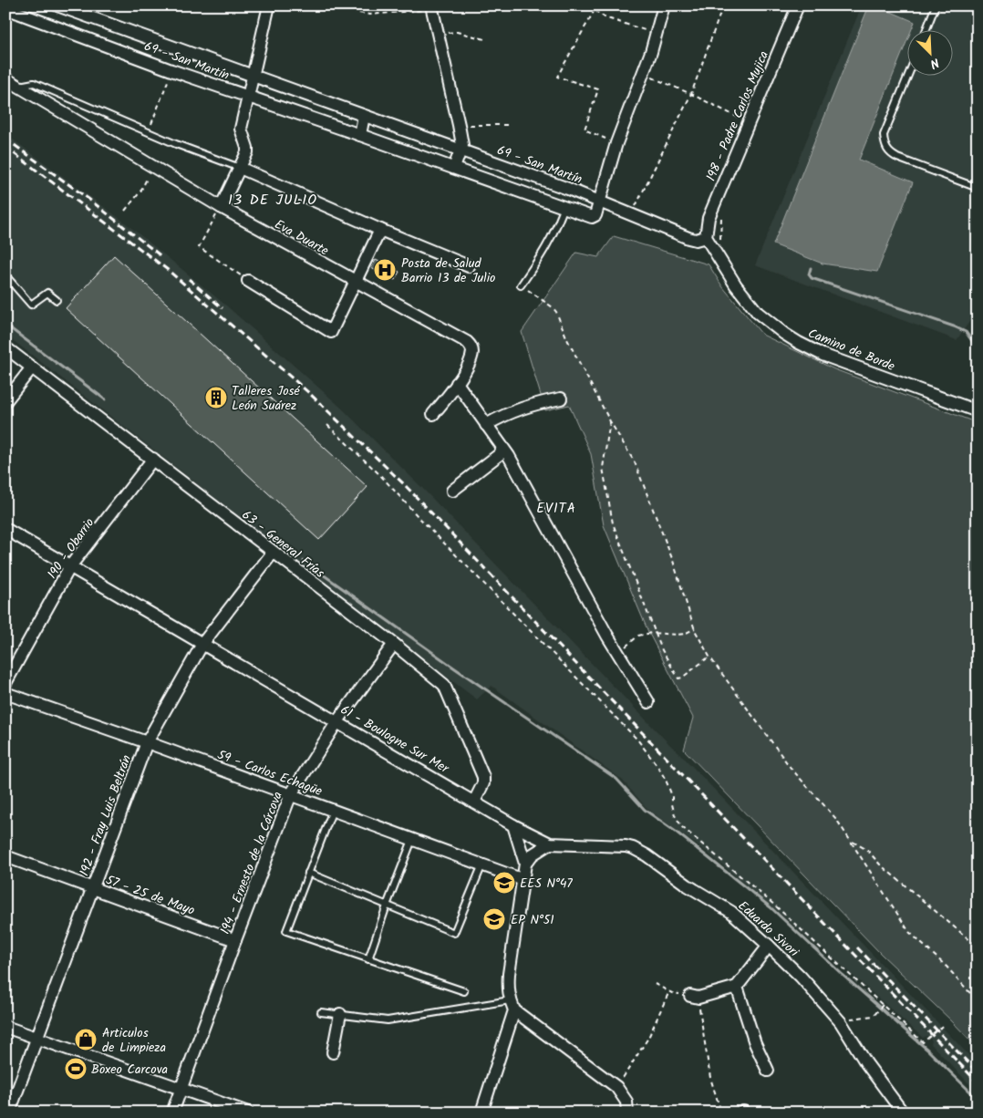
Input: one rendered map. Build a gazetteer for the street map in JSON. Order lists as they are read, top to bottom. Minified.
{"streets":{"street":["69 - San Martín","198 - Padre Carlos Mujica","Eva Duarte","Camino de Borde","63 - General Frías","190 - Obarrio","61 - Boulogne Sur Mer","59 - Carlos Echagüe","192 - Fray Luis Beltrán","194 - Ernesto de la Cárcova","57 - 25 de Mayo","Eduardo Sivori"]},"crossings":[["69 - San Martín","198 - Padre Carlos Mujica"],["69 - San Martín","Camino de Borde"],["198 - Padre Carlos Mujica","Camino de Borde"],["63 - General Frías","190 - Obarrio"],["63 - General Frías","61 - Boulogne Sur Mer"],["63 - General Frías","192 - Fray Luis Beltrán"],["63 - General Frías","194 - Ernesto de la Cárcova"],["190 - Obarrio","61 - Boulogne Sur Mer"],["61 - Boulogne Sur Mer","192 - Fray Luis Beltrán"],["61 - Boulogne Sur Mer","194 - Ernesto de la Cárcova"],["61 - Boulogne Sur Mer","Eduardo Sivori"],["59 - Carlos Echagüe","192 - Fray Luis Beltrán"],["59 - Carlos Echagüe","194 - Ernesto de la Cárcova"],["192 - Fray Luis Beltrán","57 - 25 de Mayo"],["194 - Ernesto de la Cárcova","57 - 25 de Mayo"]],"districts":["13 DE JULIO","EVITA"],"places":{"hospital":["Posta de Salud Barrio 13 de Julio"],"building":["Talleres José León Suárez"],"school or university":["EES N°47","EP N°51"],"shop":["Articulos de Limpieza"],"sports":["Boxeo Carcova"]},"north":"bottom right"}
